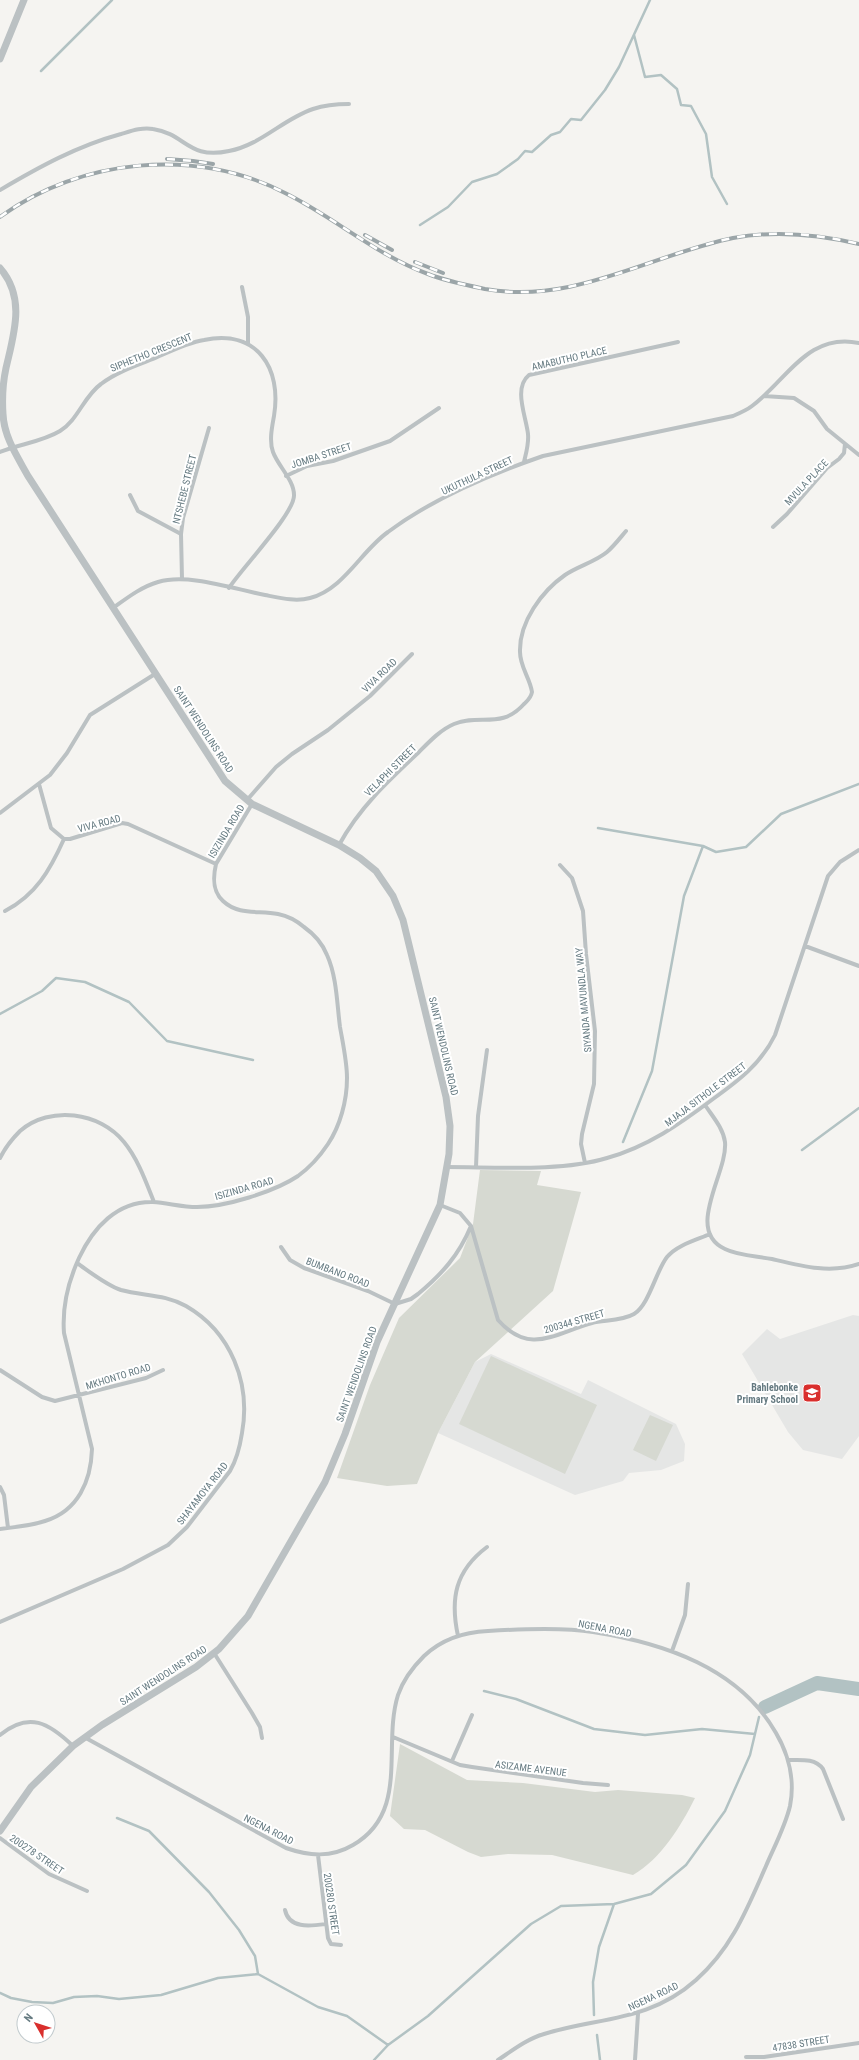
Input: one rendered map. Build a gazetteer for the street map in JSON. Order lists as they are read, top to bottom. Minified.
{"streets":{"street":["SIPHETHO CRESCENT","AMABUTHO PLACE","JOMBA STREET","UKUTHULA STREET","MVULA PLACE","NTSHEBE STREET","VIVA ROAD","SAINT WENDOLINS ROAD","VELAPHI STREET","ISIZINDA ROAD","SIYANDA MAVUNDLA WAY","MJAJA SITHOLE STREET","BUMBANO ROAD","200344 STREET","MKHONTO ROAD","SHAYAMOYA ROAD","NGENA ROAD","ASIZAME AVENUE","200278 STREET","200280 STREET","47838 STREET"]},"crossings":[["SIPHETHO CRESCENT","SAINT WENDOLINS ROAD"],["AMABUTHO PLACE","UKUTHULA STREET"],["JOMBA STREET","UKUTHULA STREET"],["UKUTHULA STREET","NTSHEBE STREET"],["UKUTHULA STREET","SAINT WENDOLINS ROAD"],["VIVA ROAD","SAINT WENDOLINS ROAD"],["VIVA ROAD","ISIZINDA ROAD"],["SAINT WENDOLINS ROAD","VELAPHI STREET"],["SAINT WENDOLINS ROAD","ISIZINDA ROAD"],["SAINT WENDOLINS ROAD","MJAJA SITHOLE STREET"],["SAINT WENDOLINS ROAD","BUMBANO ROAD"],["SAINT WENDOLINS ROAD","200344 STREET"],["SAINT WENDOLINS ROAD","NGENA ROAD"],["ISIZINDA ROAD","MKHONTO ROAD"],["ISIZINDA ROAD","SHAYAMOYA ROAD"],["SIYANDA MAVUNDLA WAY","MJAJA SITHOLE STREET"],["NGENA ROAD","ASIZAME AVENUE"],["NGENA ROAD","200280 STREET"]],"places":{"school or university":["Bahlebonke Primary School"]},"north":"top left"}
